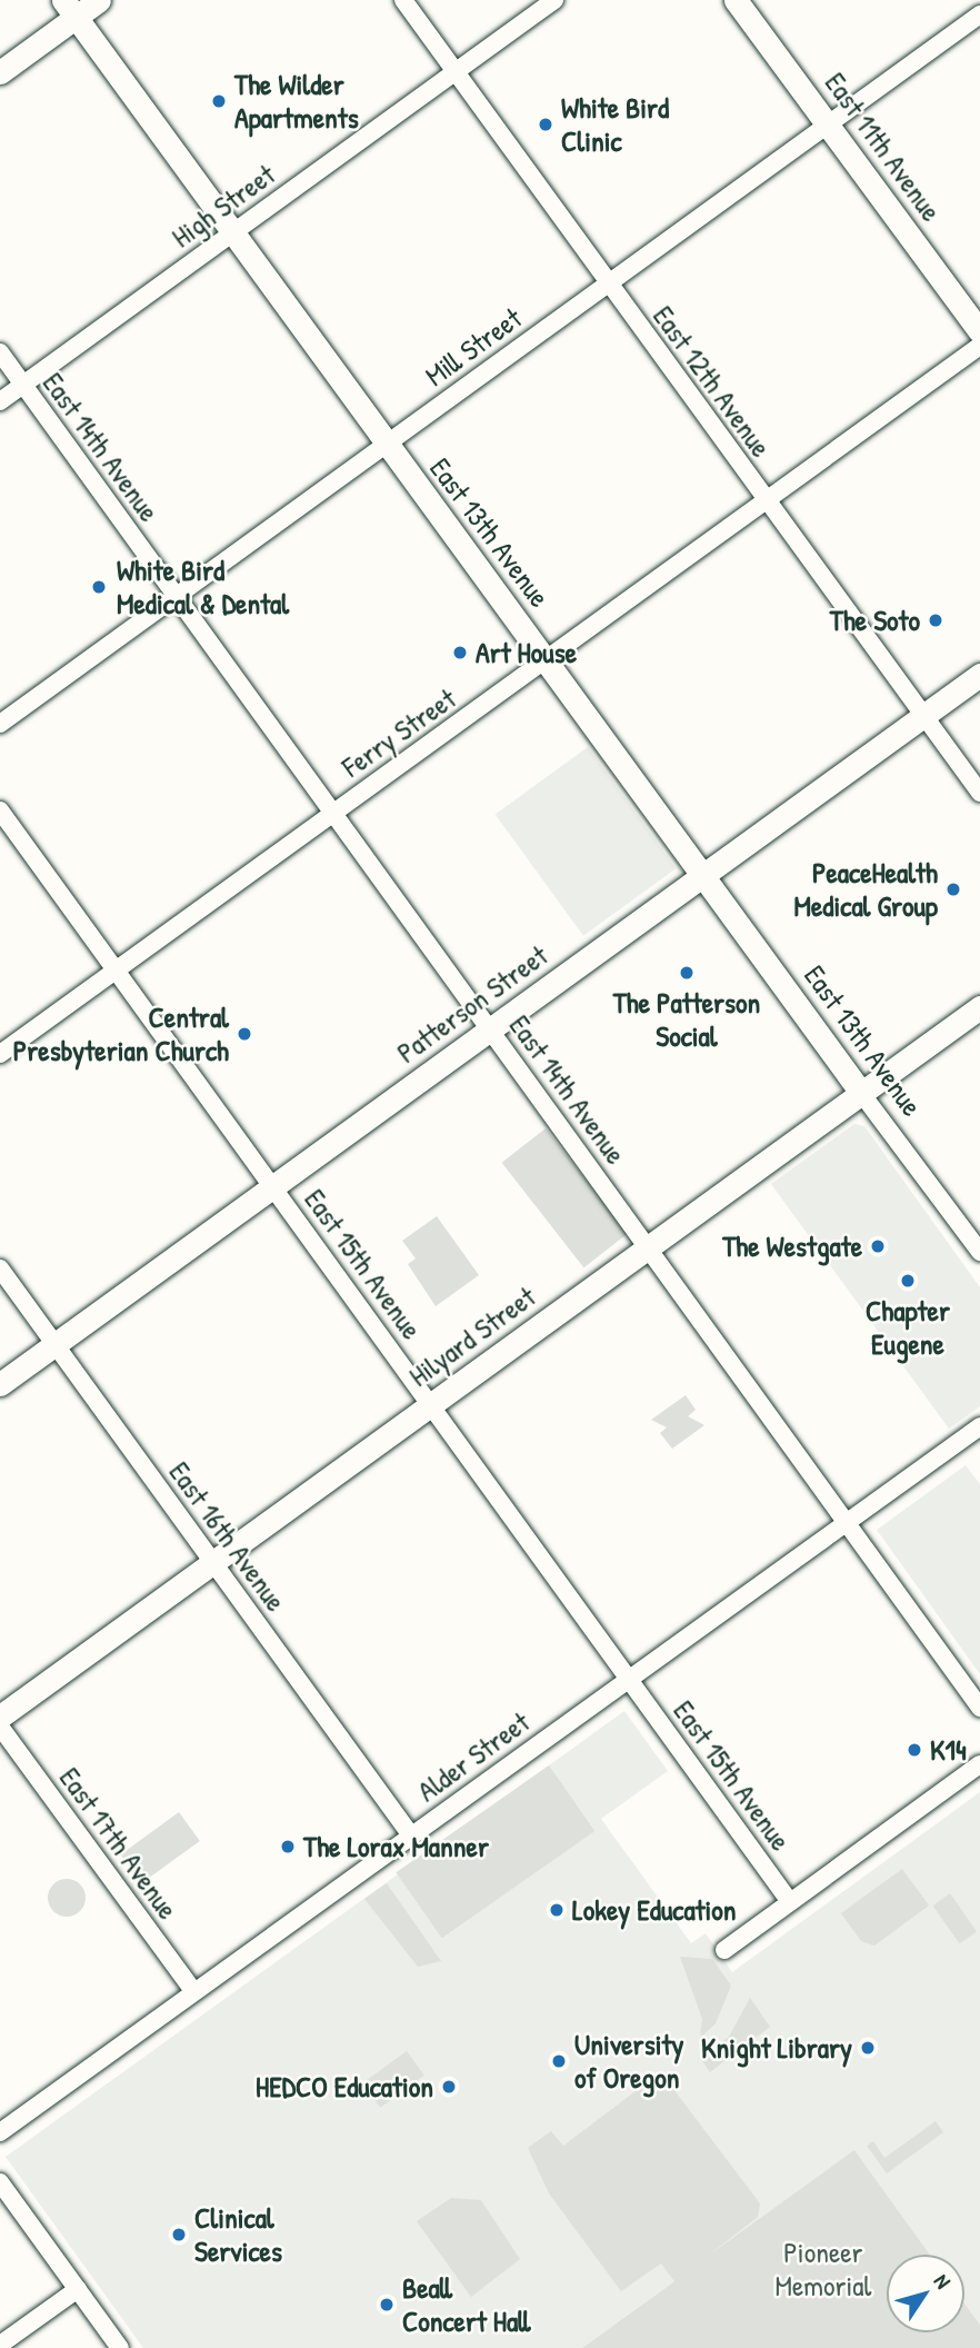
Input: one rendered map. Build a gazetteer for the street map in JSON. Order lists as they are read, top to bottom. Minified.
{"streets":{"main road":["East 11th Avenue","East 13th Avenue","Patterson Street","Hilyard Street"],"street":["High Street","Mill Street","East 12th Avenue","East 14th Avenue","Ferry Street","East 15th Avenue","East 16th Avenue","Alder Street","East 17th Avenue"]},"crossings":[["East 11th Avenue","Mill Street"],["High Street","East 12th Avenue"],["High Street","East 14th Avenue"],["High Street","East 13th Avenue"],["Mill Street","East 12th Avenue"],["Mill Street","East 14th Avenue"],["Mill Street","East 13th Avenue"],["East 12th Avenue","Ferry Street"],["East 12th Avenue","Patterson Street"],["East 14th Avenue","Ferry Street"],["East 14th Avenue","Patterson Street"],["East 14th Avenue","Hilyard Street"],["East 14th Avenue","Alder Street"],["East 13th Avenue","Ferry Street"],["East 13th Avenue","Patterson Street"],["East 13th Avenue","Hilyard Street"],["Ferry Street","East 15th Avenue"],["Patterson Street","East 15th Avenue"],["Patterson Street","East 16th Avenue"],["East 15th Avenue","Hilyard Street"],["East 15th Avenue","Alder Street"],["Hilyard Street","East 16th Avenue"],["East 16th Avenue","Alder Street"],["Alder Street","East 17th Avenue"]],"parks":["Pioneer Memorial"],"places":["The Wilder Apartments","White Bird Clinic","White Bird Medical & Dental","The Soto","Art House","PeaceHealth Medical Group","The Patterson Social","Central Presbyterian Church","The Westgate","Chapter Eugene","K14","The Lorax Manner","Lokey Education","Knight Library","University of Oregon","HEDCO Education","Clinical Services","Beall Concert Hall"],"north":"top right"}
